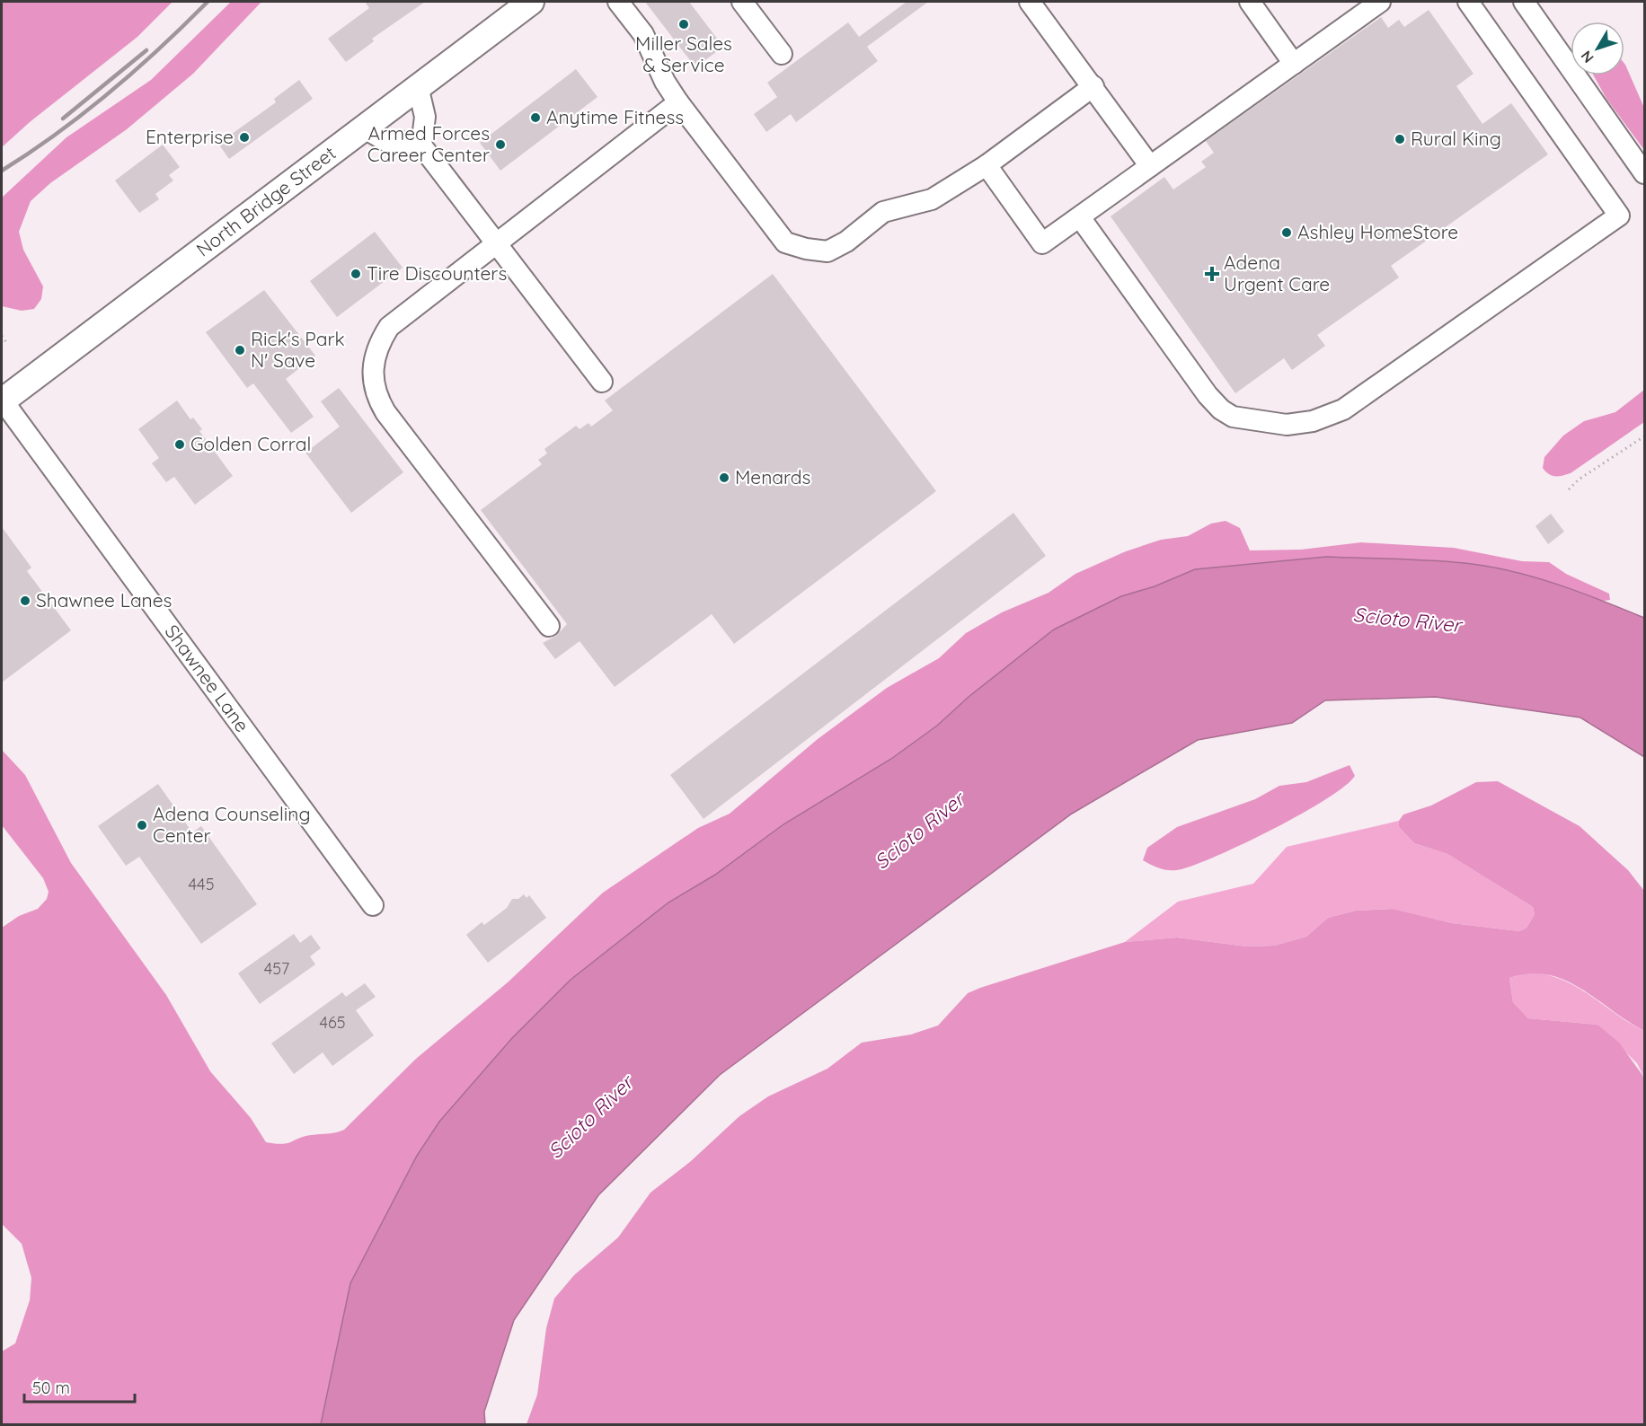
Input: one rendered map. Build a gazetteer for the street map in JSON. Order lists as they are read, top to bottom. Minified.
{"streets":{"main road":["North Bridge Street"],"street":["Shawnee Lane"]},"crossings":[["North Bridge Street","Shawnee Lane"]],"water":["Scioto River"],"places":{"other":["Miller Sales & Service","Anytime Fitness","Enterprise","Rural King","Armed Forces Career Center","Ashley HomeStore","Tire Discounters","Rick's Park N' Save","Golden Corral","Menards","Shawnee Lanes","Adena Counseling Center"],"health":["Adena Urgent Care"]},"house_numbers":["445","457","465"],"scale_bar":"50 m","north":"bottom left"}
